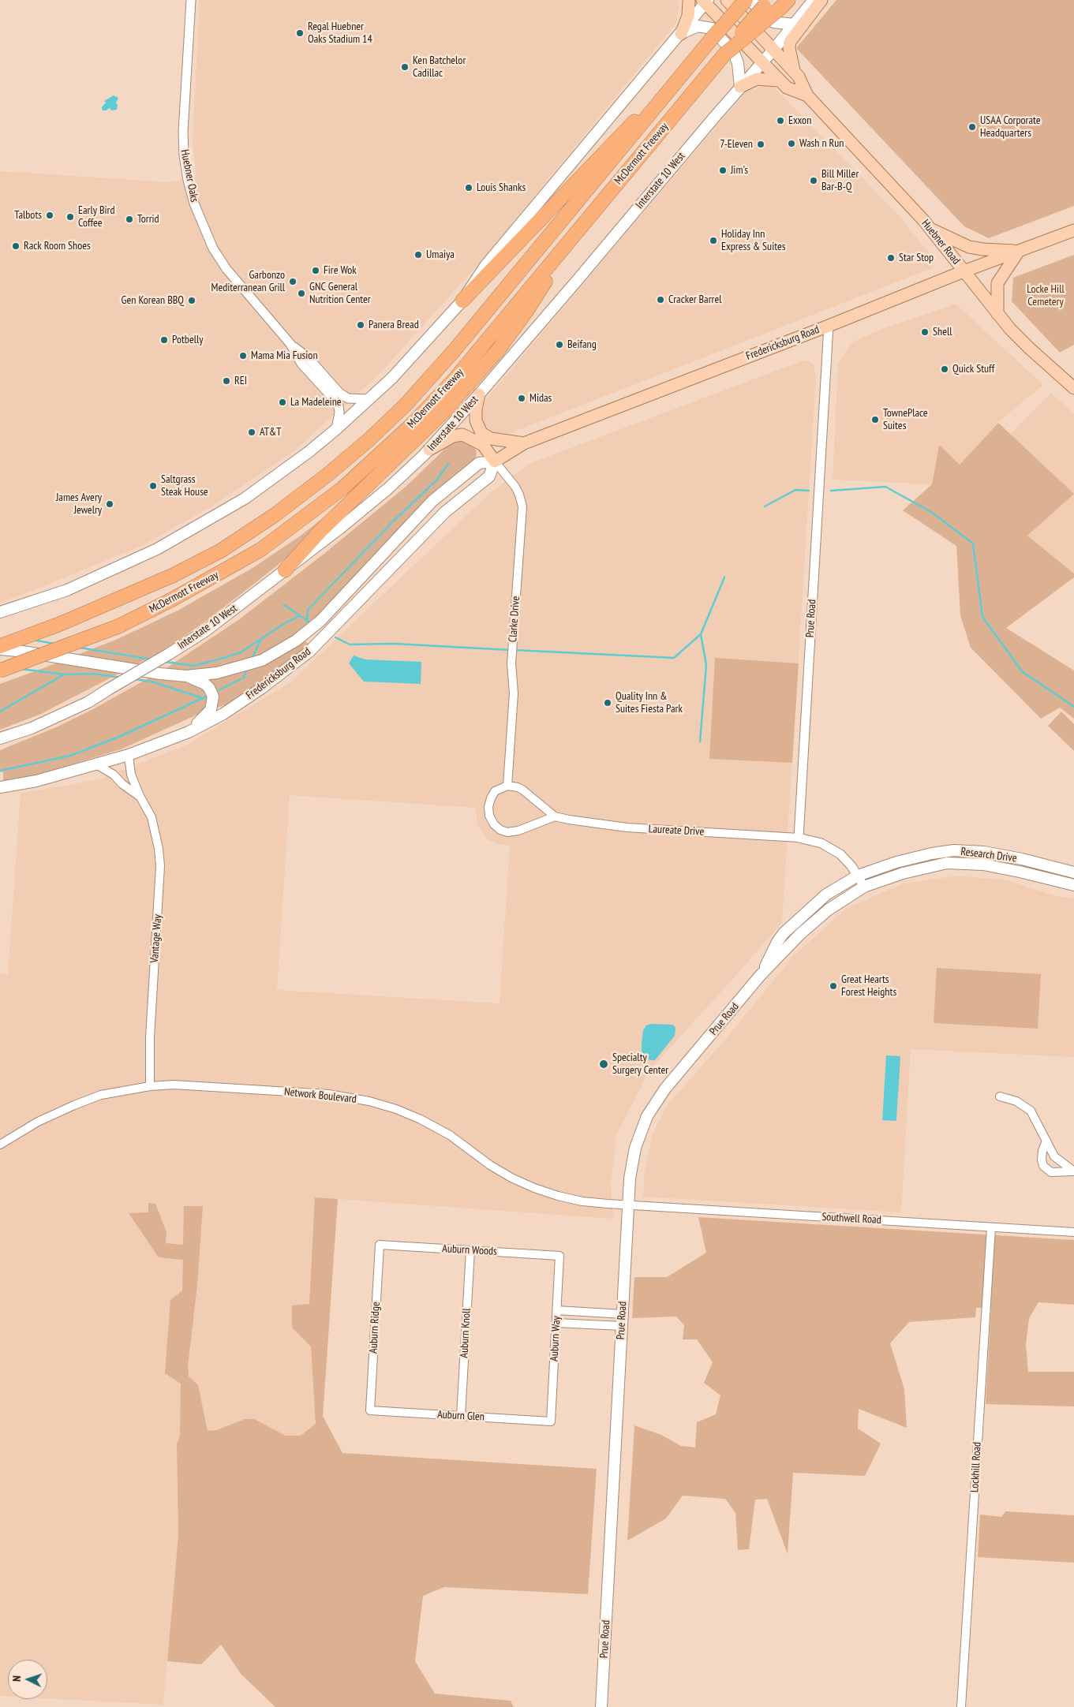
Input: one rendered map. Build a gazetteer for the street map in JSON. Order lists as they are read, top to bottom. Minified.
{"streets":{"highway":["McDermott Freeway"],"main road":["Interstate 10 West","Huebner Road","Fredericksburg Road","Prue Road","Research Drive"],"street":["Huebner Oaks","Clarke Drive","Laureate Drive","Vantage Way","Network Boulevard","Southwell Road","Auburn Woods","Auburn Ridge","Auburn Knoll","Auburn Way","Auburn Glen","Lockhill Road"]},"crossings":[["Interstate 10 West","Huebner Road"],["Huebner Road","Fredericksburg Road"],["Fredericksburg Road","Prue Road"],["Fredericksburg Road","Clarke Drive"],["Fredericksburg Road","Vantage Way"],["Prue Road","Laureate Drive"],["Prue Road","Research Drive"],["Prue Road","Network Boulevard"],["Prue Road","Southwell Road"],["Vantage Way","Network Boulevard"],["Network Boulevard","Southwell Road"],["Southwell Road","Lockhill Road"],["Auburn Woods","Auburn Ridge"],["Auburn Woods","Auburn Knoll"],["Auburn Woods","Auburn Way"],["Auburn Ridge","Auburn Glen"],["Auburn Knoll","Auburn Glen"],["Auburn Way","Auburn Glen"]],"parks":["Locke Hill Cemetery"],"places":["Regal Huebner Oaks Stadium 14","Ken Batchelor Cadillac","Exxon","USAA Corporate Headquarters","Wash n Run","7-Eleven","Jim's","Bill Miller Bar-B-Q","Louis Shanks","Talbots","Early Bird Coffee","Torrid","Holiday Inn Express & Suites","Rack Room Shoes","Umaiya","Star Stop","Fire Wok","Garbonzo Mediterranean Grill","GNC General Nutrition Center","Cracker Barrel","Gen Korean BBQ","Panera Bread","Shell","Potbelly","Beifang","Mama Mia Fusion","Quick Stuff","REI","Midas","La Madeleine","TownePlace Suites","AT&T","Saltgrass Steak House","James Avery Jewelry","Quality Inn & Suites Fiesta Park","Great Hearts Forest Heights","Specialty Surgery Center"],"north":"left"}
